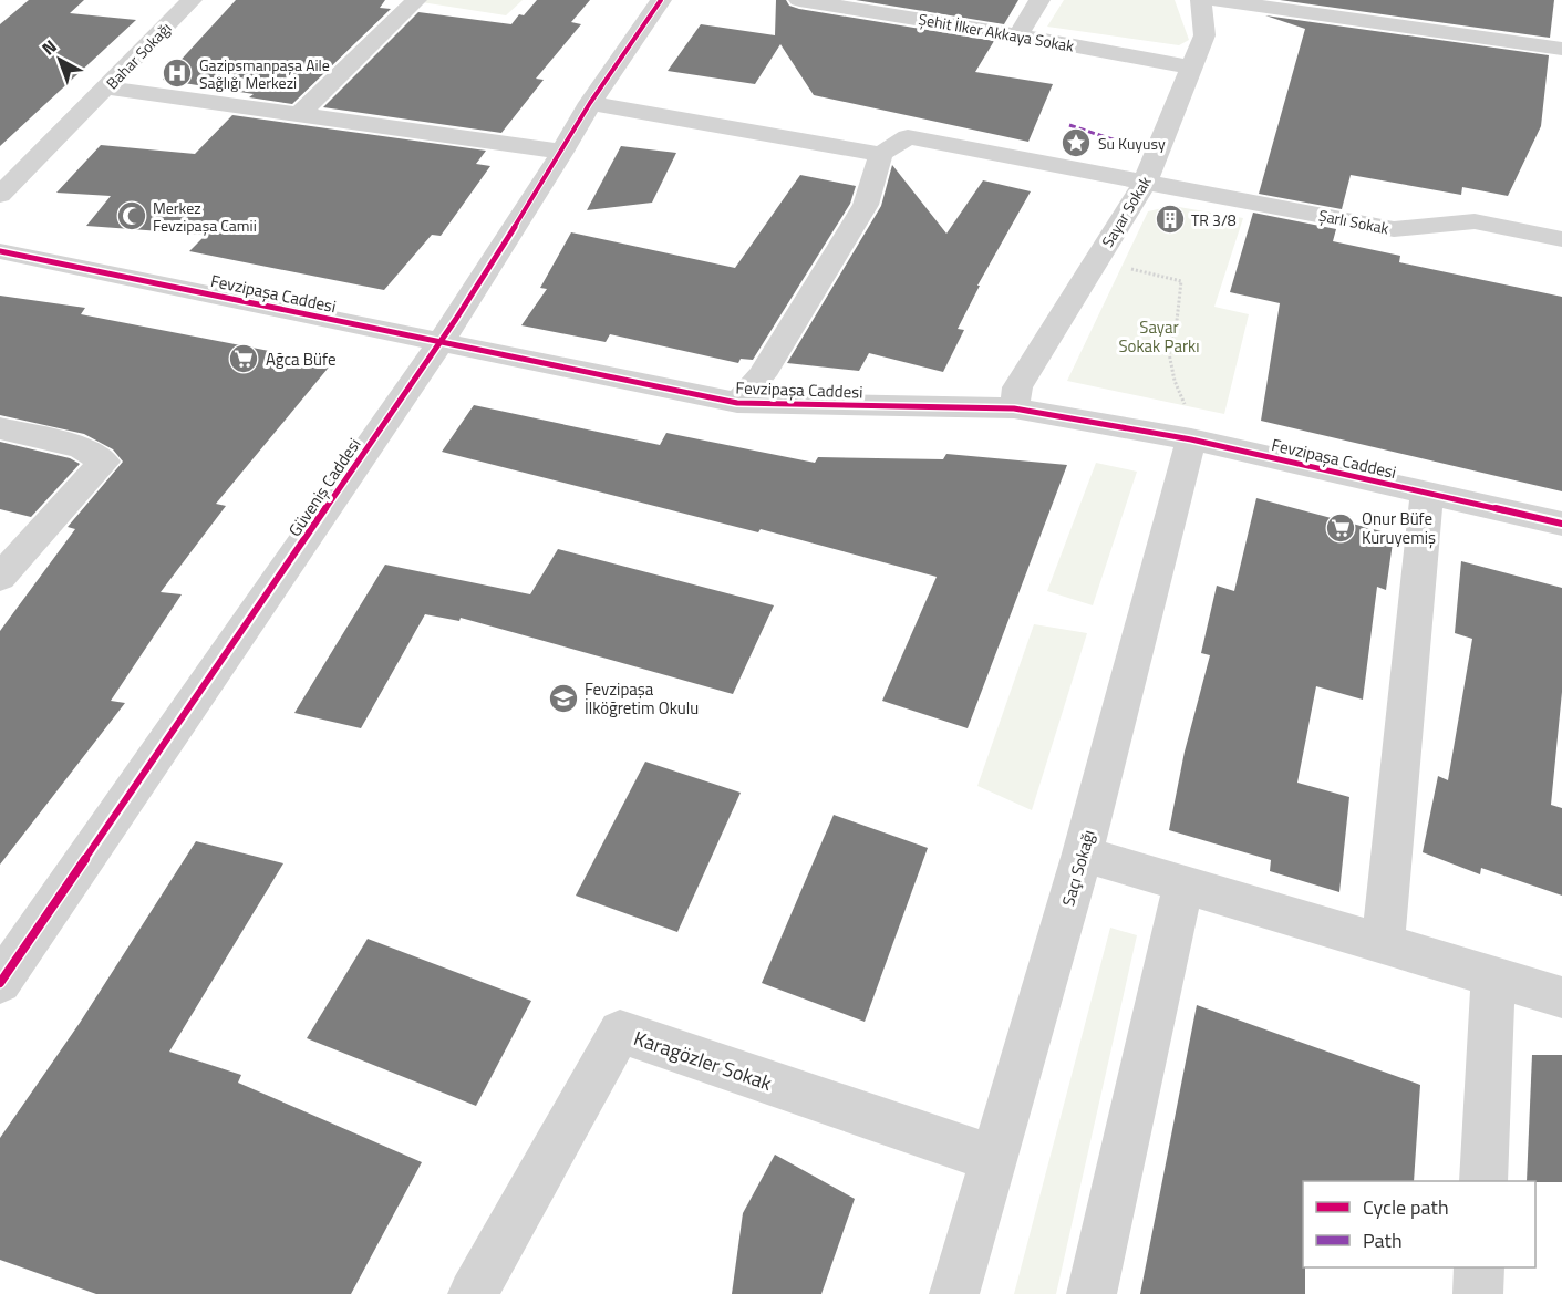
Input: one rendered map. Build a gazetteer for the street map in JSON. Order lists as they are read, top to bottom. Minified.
{"streets":{"street":["Şehit İlker Akkaya Sokak","Bahar Sokağı","Sayar Sokak","Şarlı Sokak","Fevzipaşa Caddesi","Güveniş Caddesi","Saçı Sokağı","Karagözler Sokak"]},"crossings":[["Şehit İlker Akkaya Sokak","Sayar Sokak"],["Sayar Sokak","Şarlı Sokak"],["Sayar Sokak","Fevzipaşa Caddesi"],["Fevzipaşa Caddesi","Güveniş Caddesi"],["Fevzipaşa Caddesi","Saçı Sokağı"],["Saçı Sokağı","Karagözler Sokak"]],"parks":["Sayar Sokak Parkı"],"places":{"hospital":["Gazipsmanpaşa Aile Sağlığı Merkezi"],"place":["Su Kuyusy"],"mosque":["Merkez Fevzipaşa Camii"],"building":["TR 3/8"],"supermarket":["Ağca Büfe","Onur Büfe Kuruyemiş"],"school or university":["Fevzipaşa İlköğretim Okulu"]},"legend":["Cycle path","Path"],"north":"top left"}
